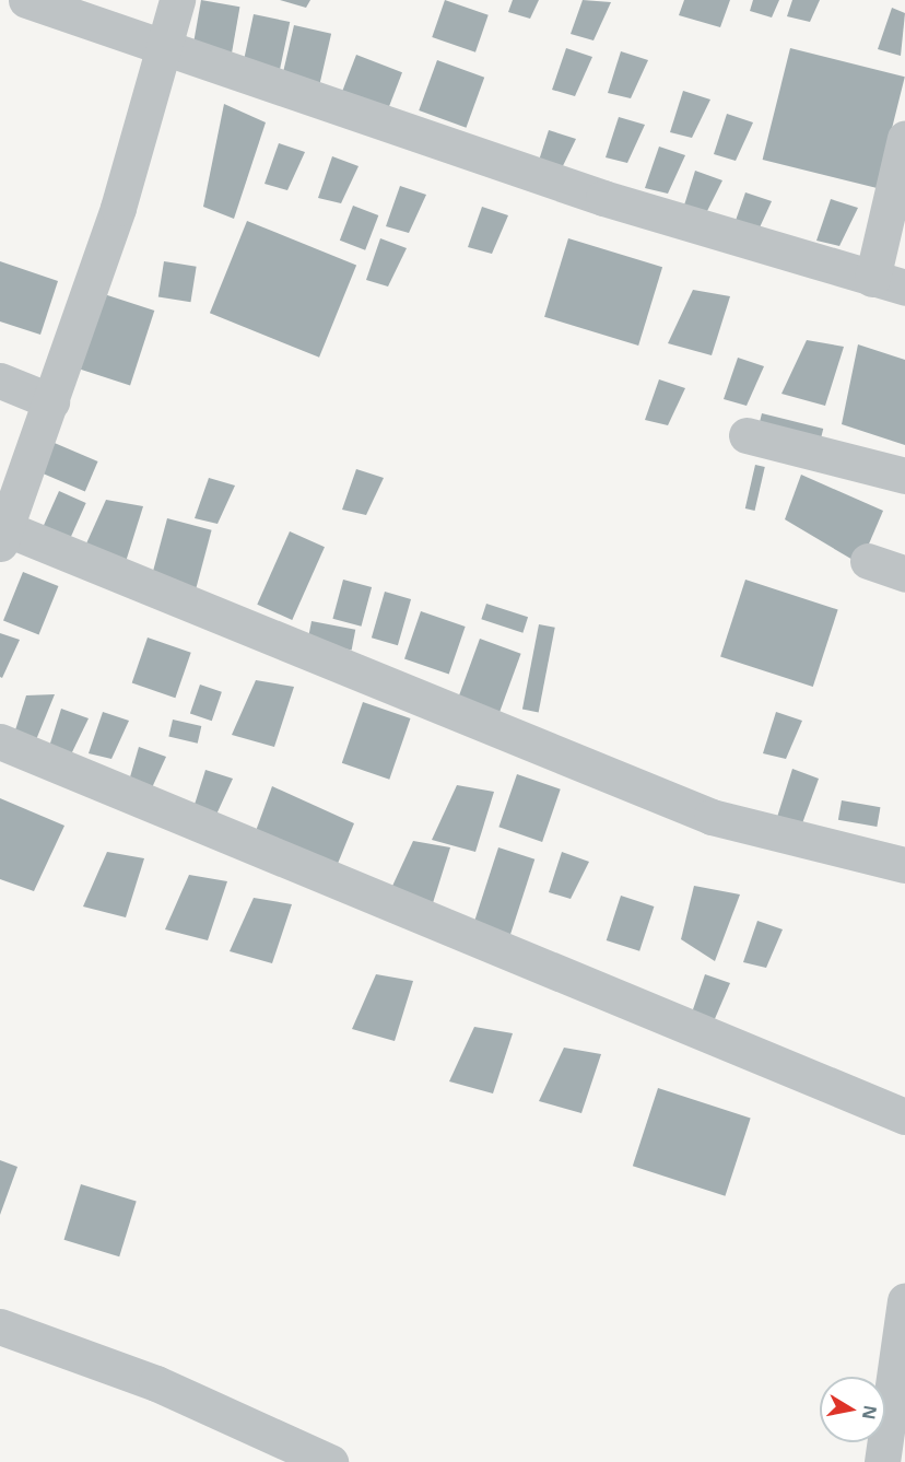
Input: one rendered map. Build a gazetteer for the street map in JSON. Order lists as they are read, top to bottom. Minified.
{"north":"right"}
